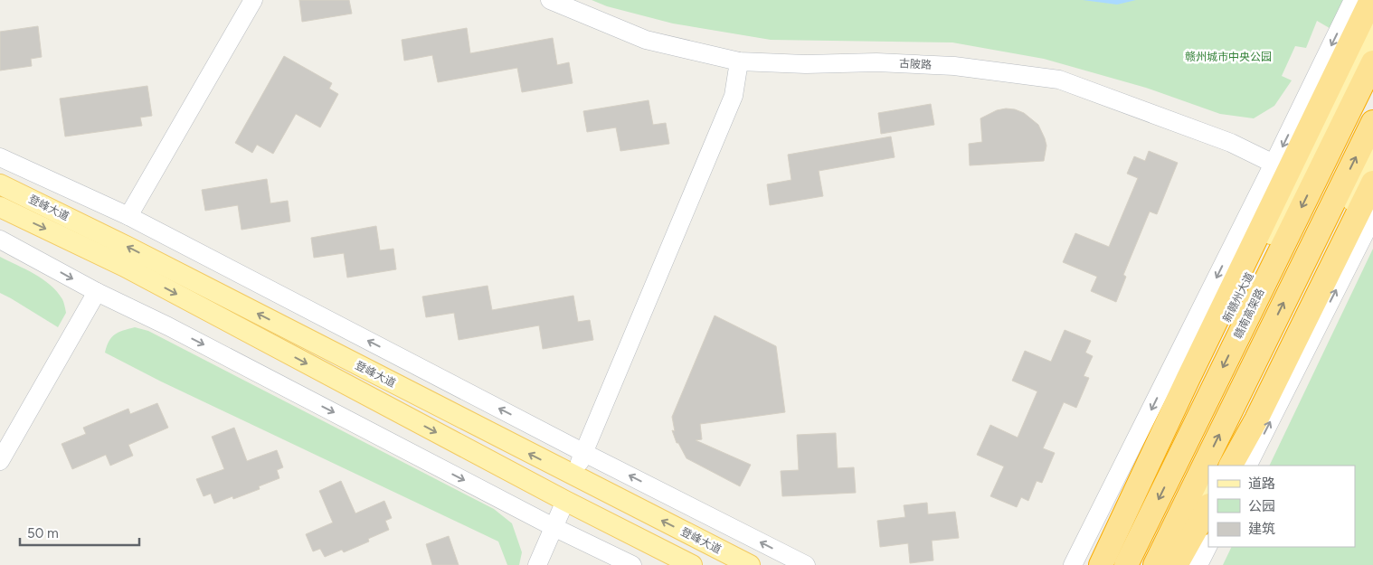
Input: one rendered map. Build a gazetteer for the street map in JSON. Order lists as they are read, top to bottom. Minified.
{"streets":{"highway":["赣南高架路"],"main road":["登峰大道","新赣州大道"],"street":["古陂路"]},"parks":["赣州城市中央公园"],"legend":["道路","公园","建筑"],"scale_bar":"50 m"}
